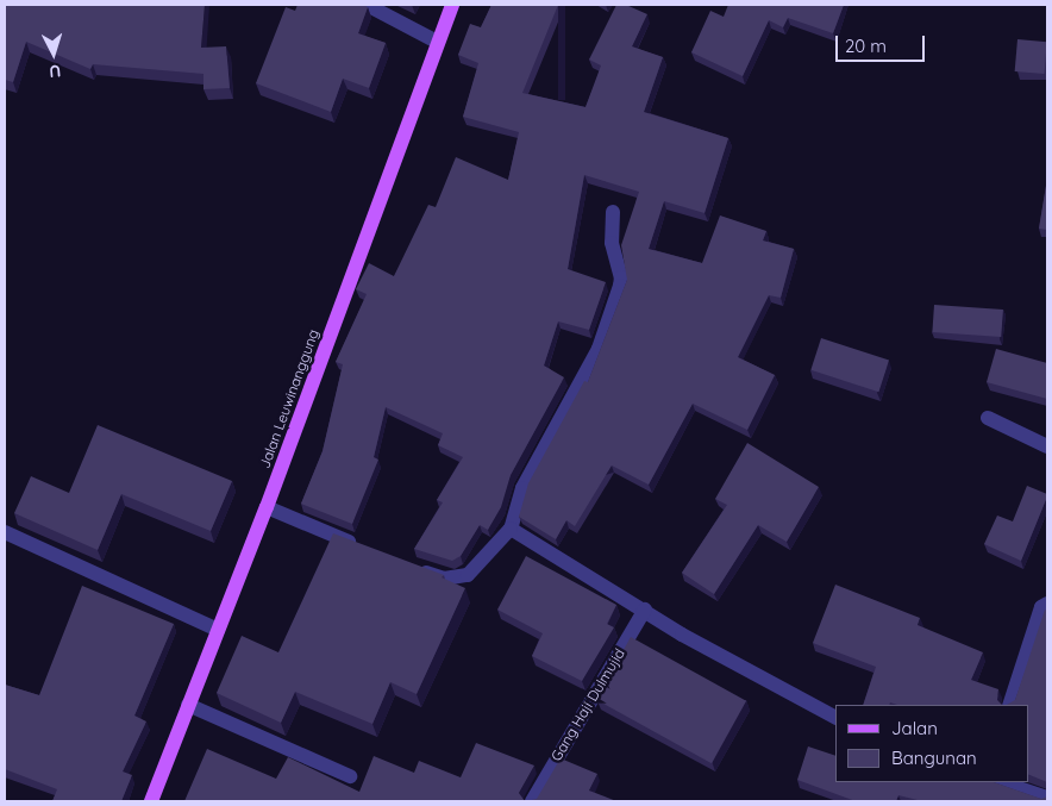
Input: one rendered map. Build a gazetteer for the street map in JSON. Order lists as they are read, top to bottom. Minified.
{"streets":{"main road":["Jalan Leuwinanggung"],"street":["Gang Haji Dulmujid"]},"legend":["Jalan","Bangunan"],"scale_bar":"20 m","north":"bottom"}
